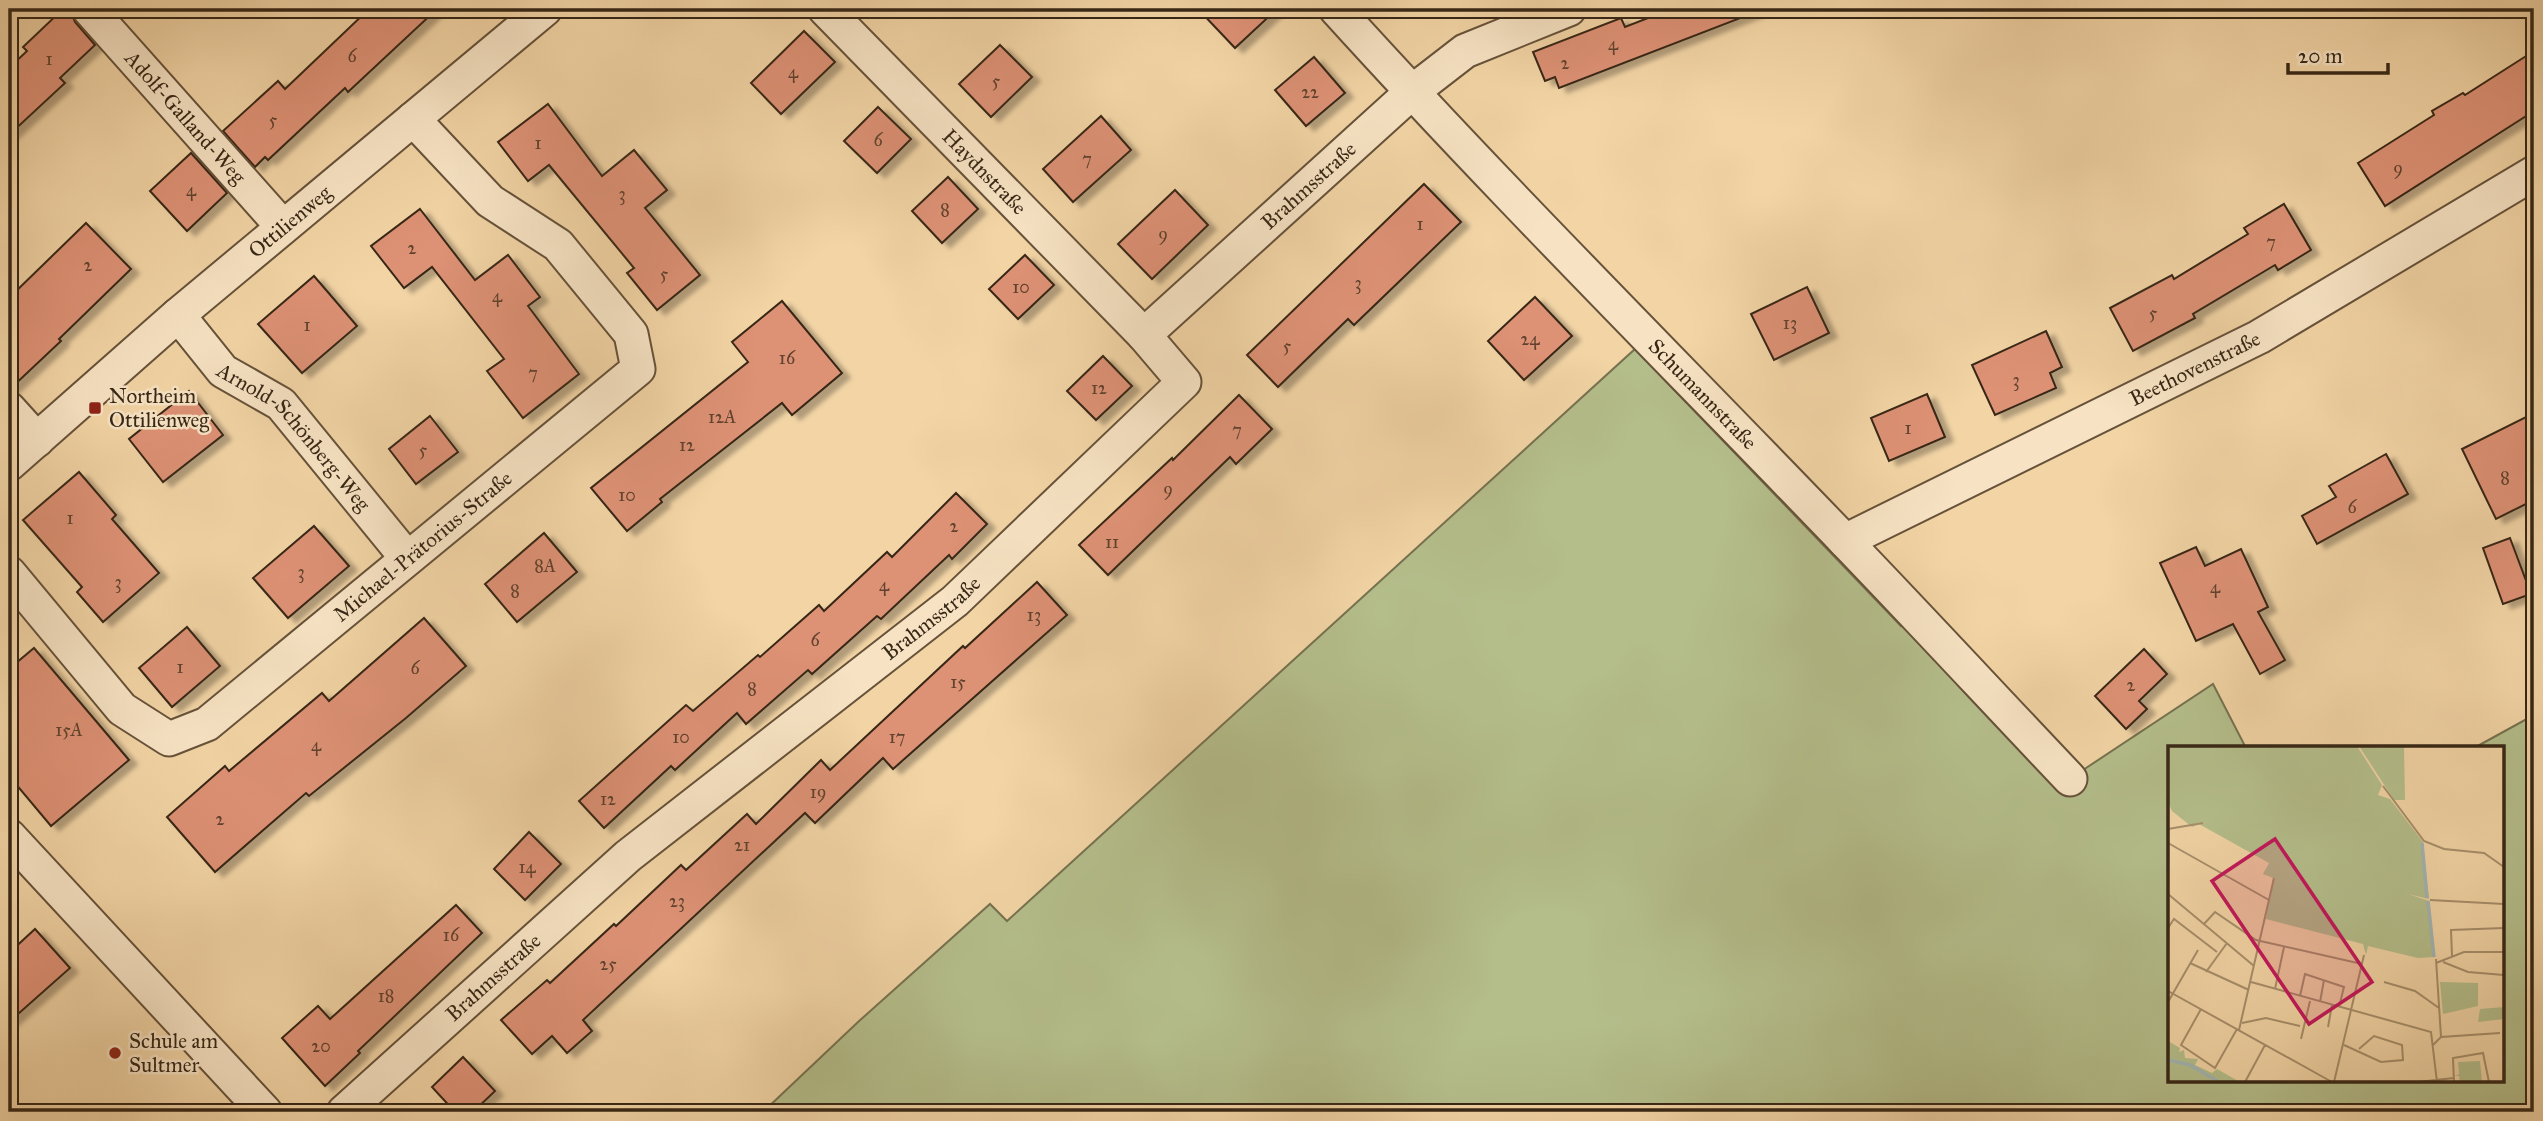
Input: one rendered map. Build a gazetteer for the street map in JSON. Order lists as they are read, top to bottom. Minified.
{"streets":{"street":["Adolf-Galland-Weg","Haydnstraße","Brahmsstraße","Ottilienweg","Beethovenstraße","Schumannstraße","Arnold-Schönberg-Weg","Michael-Prätorius-Straße"]},"crossings":[["Adolf-Galland-Weg","Ottilienweg"],["Haydnstraße","Brahmsstraße"],["Brahmsstraße","Schumannstraße"],["Ottilienweg","Arnold-Schönberg-Weg"],["Ottilienweg","Michael-Prätorius-Straße"],["Beethovenstraße","Schumannstraße"],["Arnold-Schönberg-Weg","Michael-Prätorius-Straße"]],"places":{"transit":["Northeim Ottilienweg"],"other":["Schule am Sultmer"]},"house_numbers":["4","6","1","2","4","5","22","5","6","1","7","9","4","3","8","1","9","7","2","2","5","3","10","4","5","13","1","24","5","16","7","3","12","12A","1","7","12","5","8","9","10","6","1","2","11","8A","3","3","4","4","8","13","6","1","6","15","2","8","15A","10","17","4","19","12","2","21","14","23","16","25","18","20"],"scale_bar":"20 m"}
